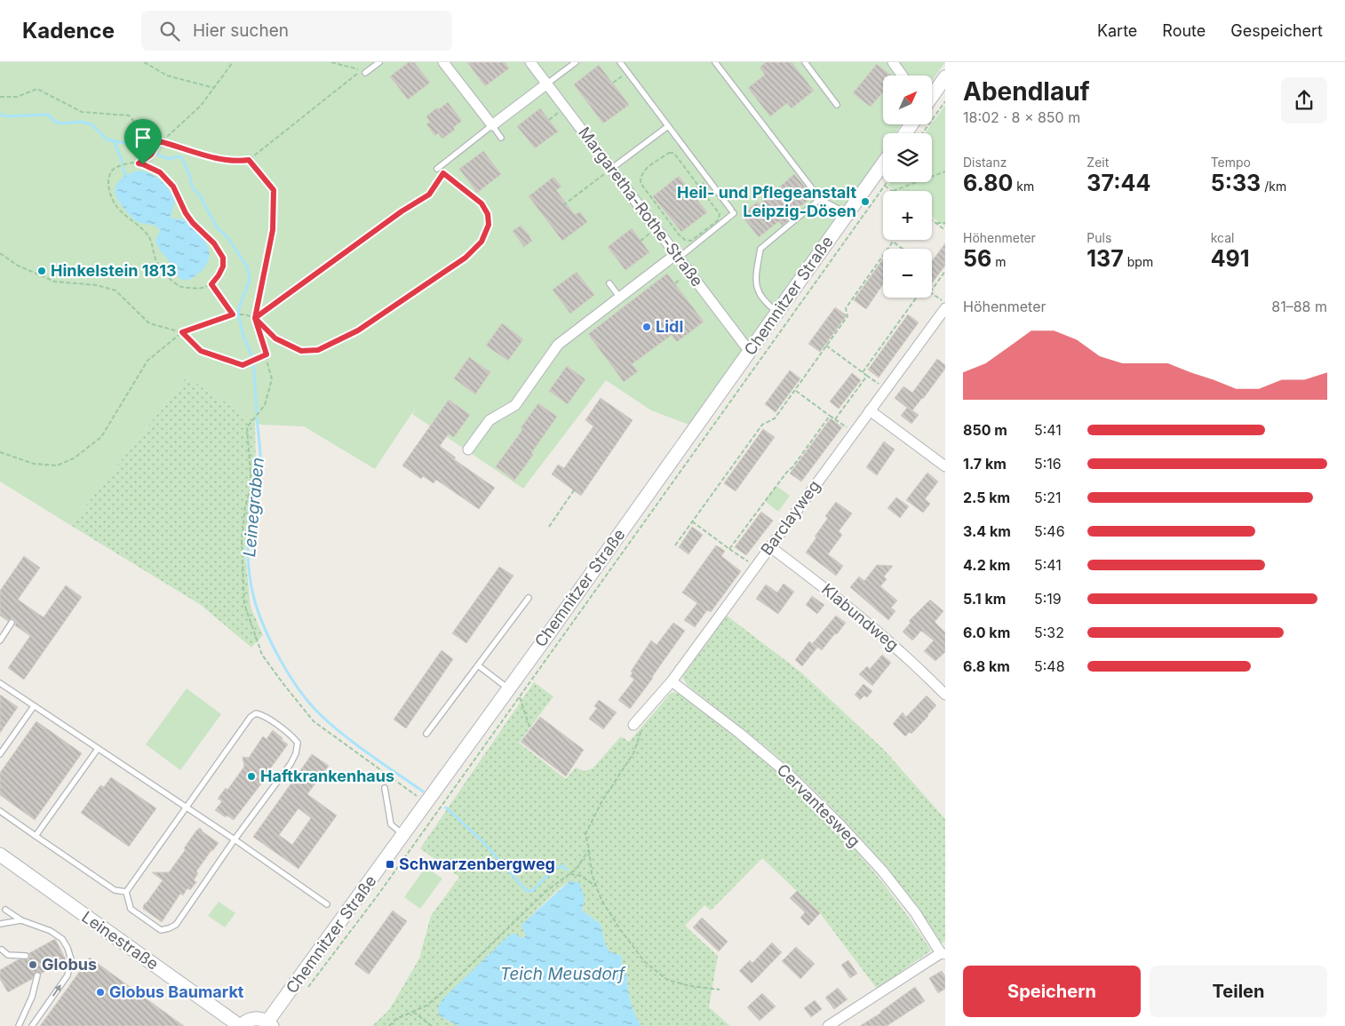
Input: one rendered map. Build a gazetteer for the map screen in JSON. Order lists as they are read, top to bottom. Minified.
{"streets":{"main road":["Chemnitzer Straße","Leinestraße"],"street":["Margaretha-Rothe-Straße","Barclayweg","Klabundweg","Cervantesweg"]},"crossings":[["Margaretha-Rothe-Straße","Chemnitzer Straße"],["Barclayweg","Klabundweg"],["Barclayweg","Cervantesweg"]],"water":["Leinegraben","Teich Meusdorf"],"places":{"other":["Heil- und Pflegeanstalt Leipzig-Dösen","Hinkelstein 1813","Lidl","Haftkrankenhaus","Globus","Globus Baumarkt"],"transit":["Schwarzenbergweg"]},"north":"top right","page":{"header":"Kadence","search":"Hier suchen","nav":["Karte","Route","Gespeichert"],"heading":["Abendlauf","18:02 · 8 × 850 m"],"map_buttons":["+","−"],"stats":[["Distanz","6.80 km"],["Zeit","37:44"],["Tempo","5:33 /km"],["Höhenmeter","56 m"],["Puls","137 bpm"],["kcal","491"]],"chart":["Höhenmeter","81–88 m"],"list":[{"name":"850 m","note":"5:41"},{"name":"1.7 km","note":"5:16"},{"name":"2.5 km","note":"5:21"},{"name":"3.4 km","note":"5:46"},{"name":"4.2 km","note":"5:41"},{"name":"5.1 km","note":"5:19"},{"name":"6.0 km","note":"5:32"},{"name":"6.8 km","note":"5:48"}],"buttons":["Speichern","Teilen"]}}
